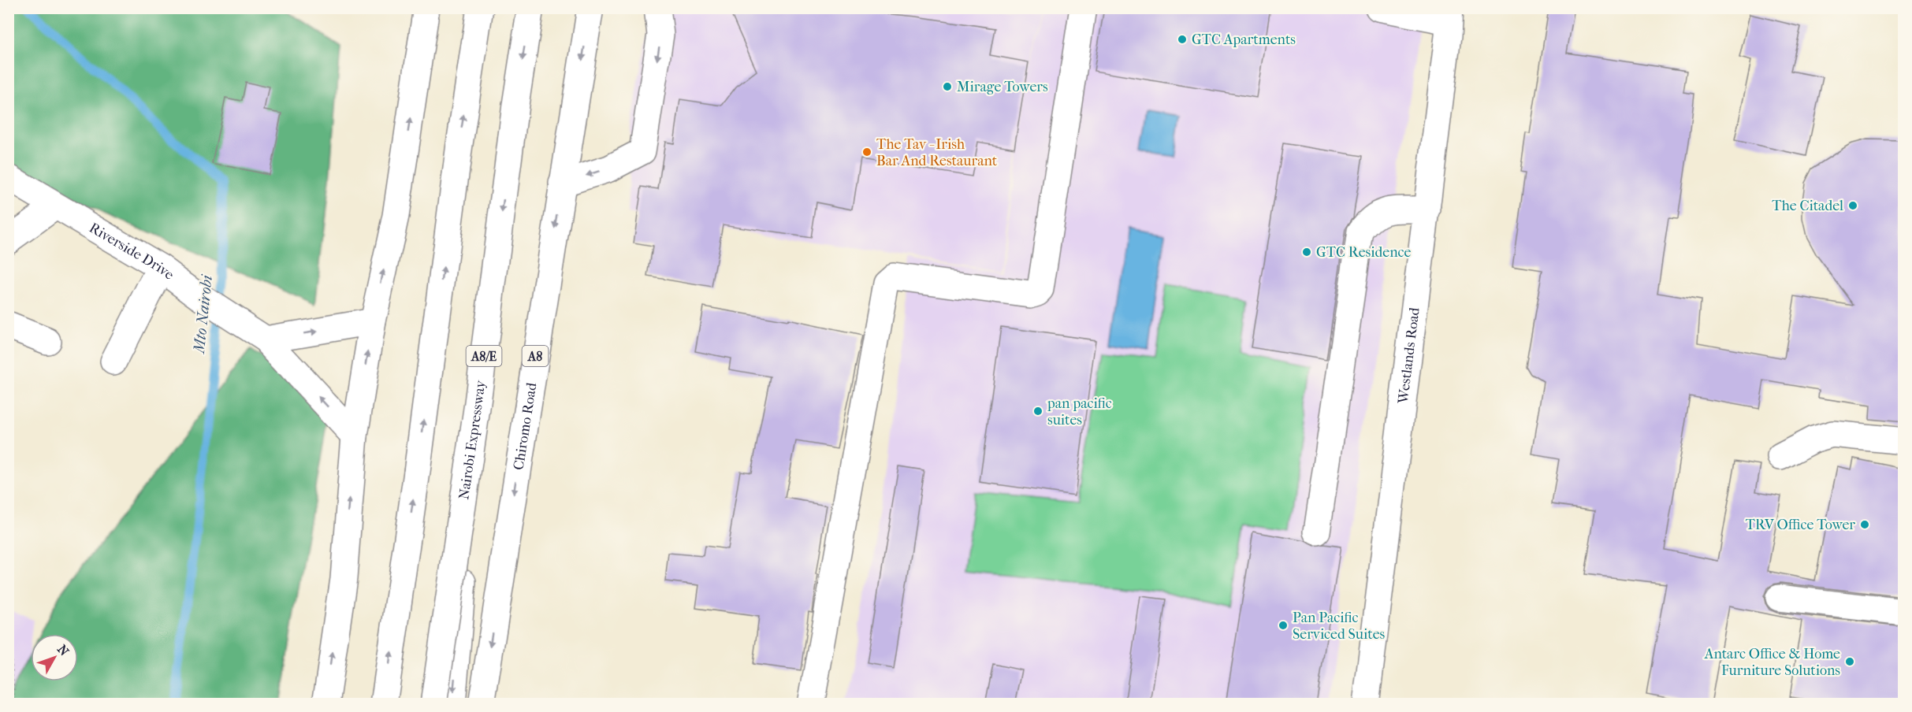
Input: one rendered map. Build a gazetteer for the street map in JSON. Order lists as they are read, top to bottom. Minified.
{"streets":{"main road":["Riverside Drive","A8/E","A8","Westlands Road","Chiromo Road","Nairobi Expressway"]},"water":["Mto Nairobi"],"places":["GTC Apartments","Mirage Towers","The Tav - Irish Bar And Restaurant","The Citadel","GTC Residence","pan pacific suites","TRV Office Tower","Pan Pacific Serviced Suites","Antarc Office & Home Furniture Solutions"],"north":"top right"}
